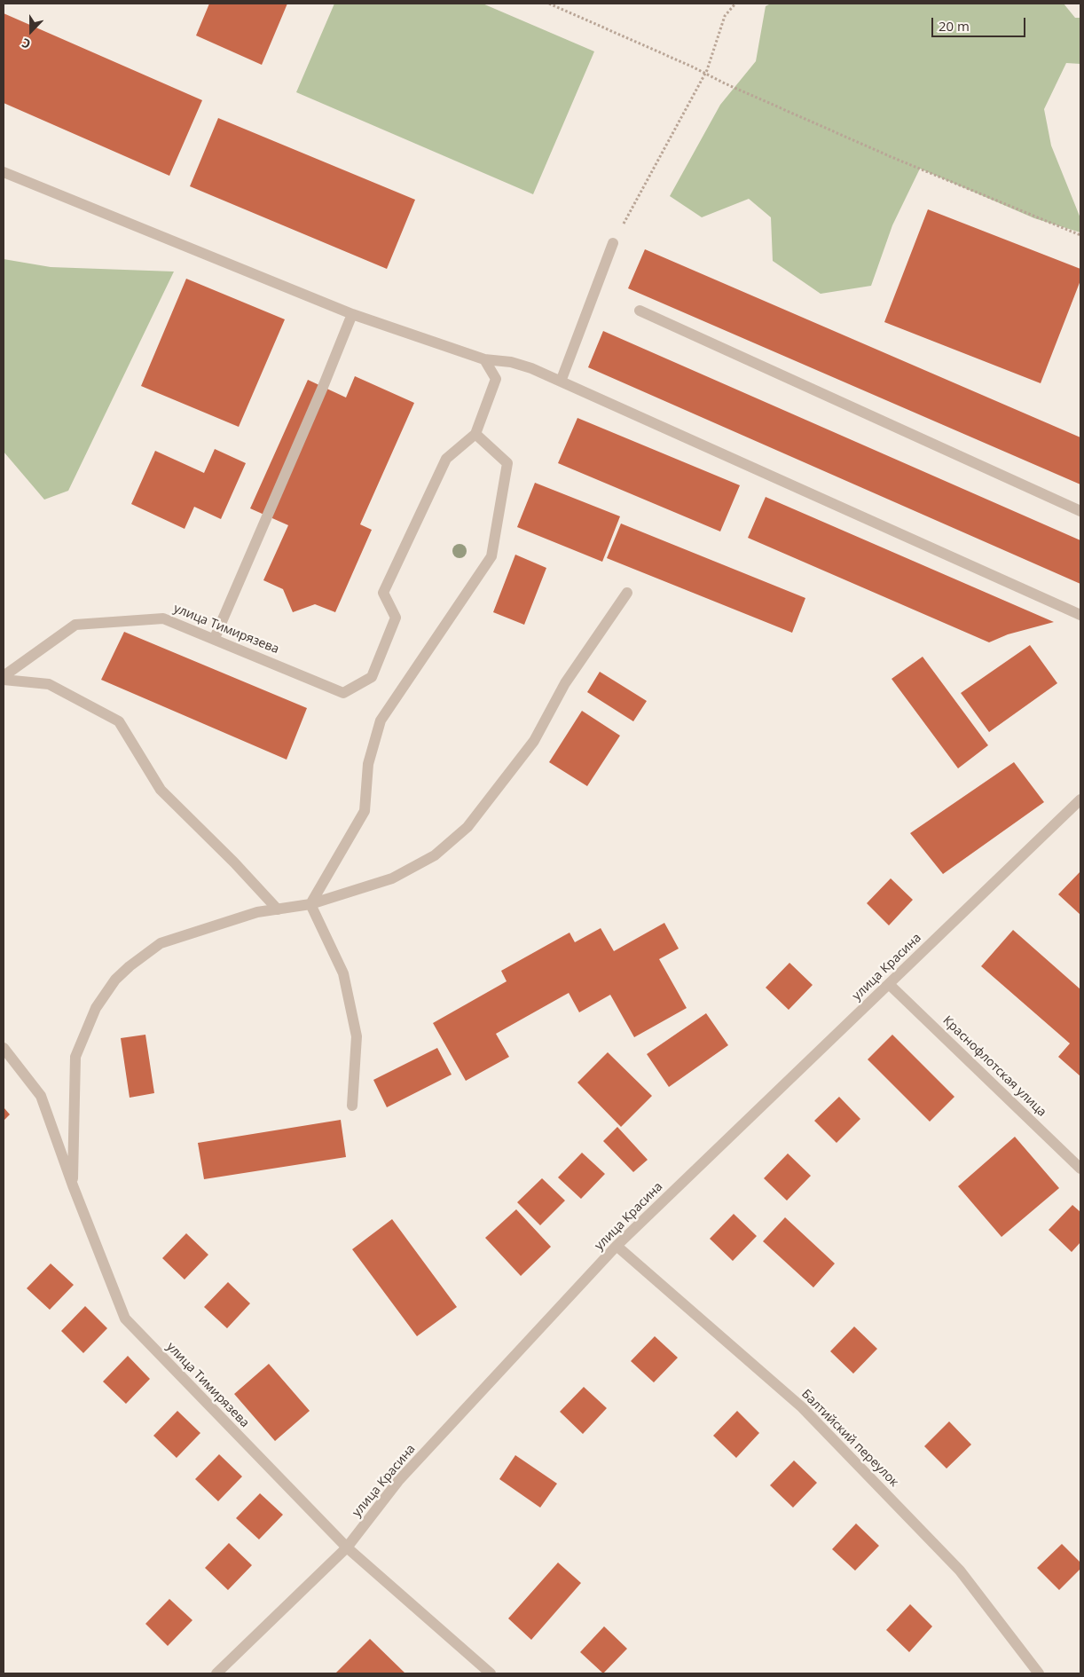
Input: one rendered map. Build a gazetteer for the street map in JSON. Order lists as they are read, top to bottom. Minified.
{"streets":{"street":["улица Тимирязева","улица Красина","Краснофлотская улица","Балтийский переулок"]},"crossings":[["улица Тимирязева","улица Красина"],["улица Красина","Краснофлотская улица"],["улица Красина","Балтийский переулок"]],"scale_bar":"20 m","north":"bottom"}
